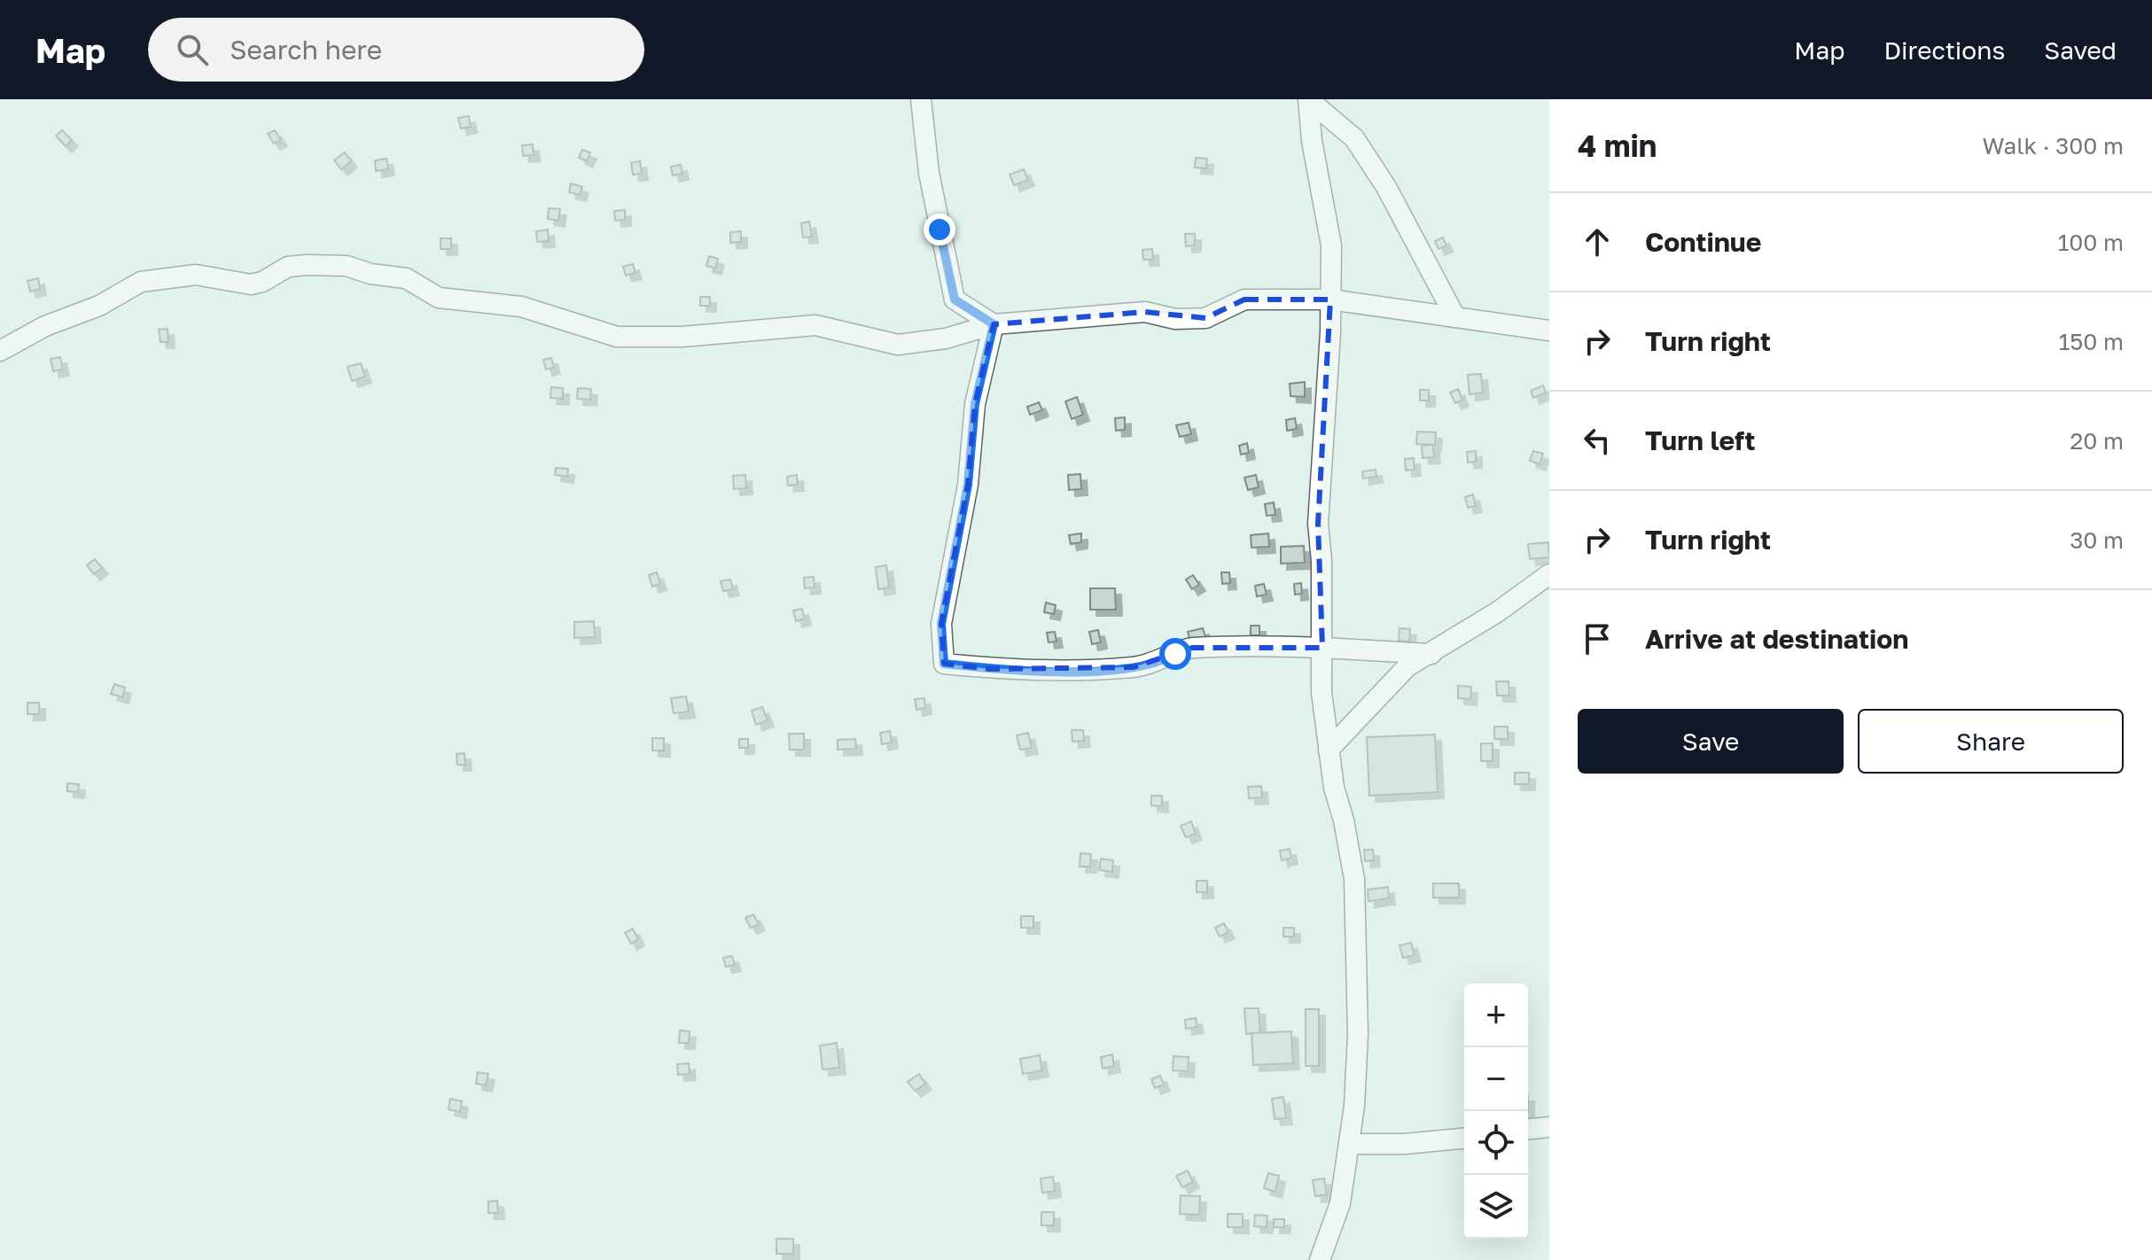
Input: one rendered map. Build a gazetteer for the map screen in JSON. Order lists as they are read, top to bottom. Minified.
{"page":{"header":"Map","search":"Search here","nav":["Map","Directions","Saved"],"heading":["4 min","Walk · 300 m"],"list":[["Continue","100 m"],["Turn right","150 m"],["Turn left","20 m"],["Turn right","30 m"],"Arrive at destination"],"buttons":["Save","Share"],"map_buttons":["+","−"]}}
